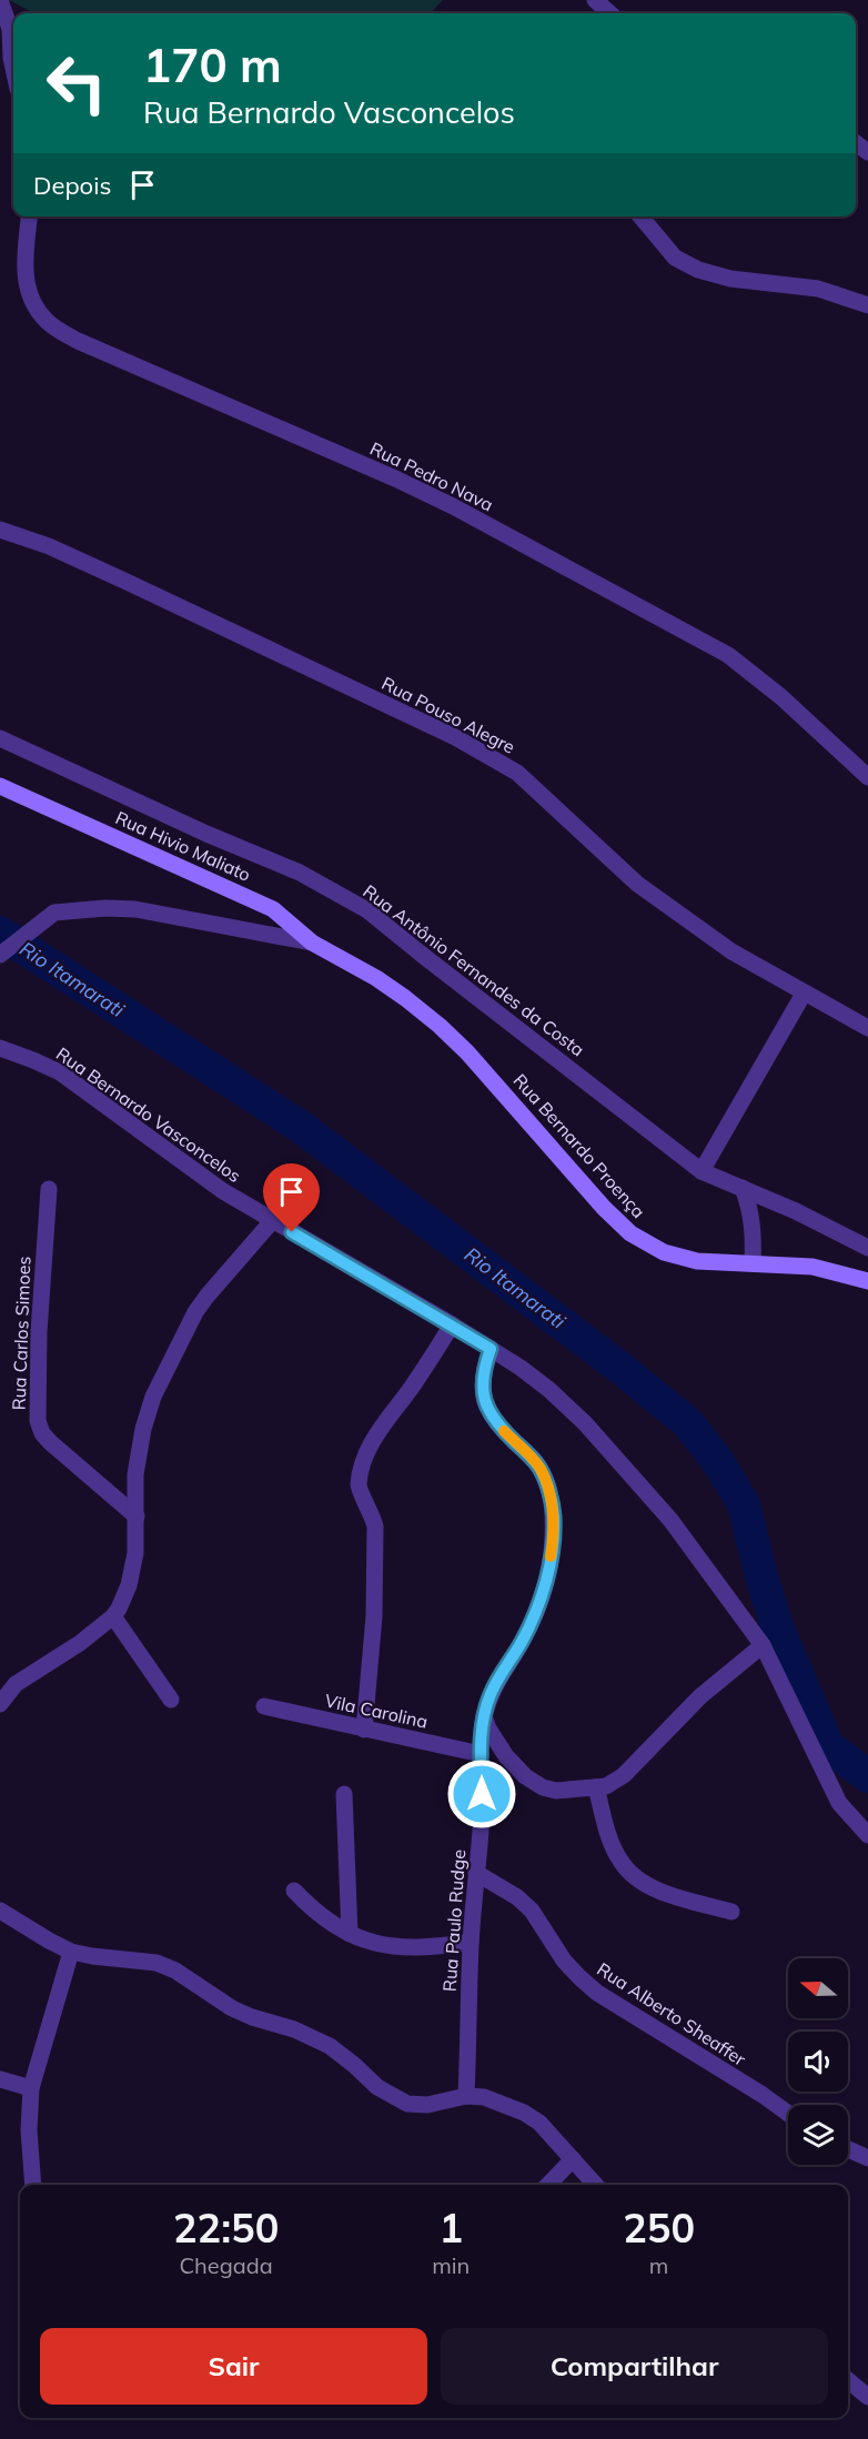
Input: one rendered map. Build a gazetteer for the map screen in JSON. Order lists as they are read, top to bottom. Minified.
{"streets":{"street":["Rua Pedro Nava","Rua Pouso Alegre","Rua Hivio Maliato","Rua Antônio Fernandes da Costa","Rua Bernardo Vasconcelos","Rua Bernardo Proença","Rua Carlos Simoes","Vila Carolina","Rua Paulo Rudge","Rua Alberto Sheaffer"]},"crossings":[["Rua Hivio Maliato","Rua Bernardo Proença"],["Rua Bernardo Vasconcelos","Rua Paulo Rudge"],["Vila Carolina","Rua Paulo Rudge"],["Rua Paulo Rudge","Rua Alberto Sheaffer"]],"water":["Rio Itamarati"],"north":"left","page":{"turn":["170 m","Rua Bernardo Vasconcelos"],"then":"Depois","eta":["22:50","Chegada","1","min","250","m"],"buttons":["Sair","Compartilhar"]}}
